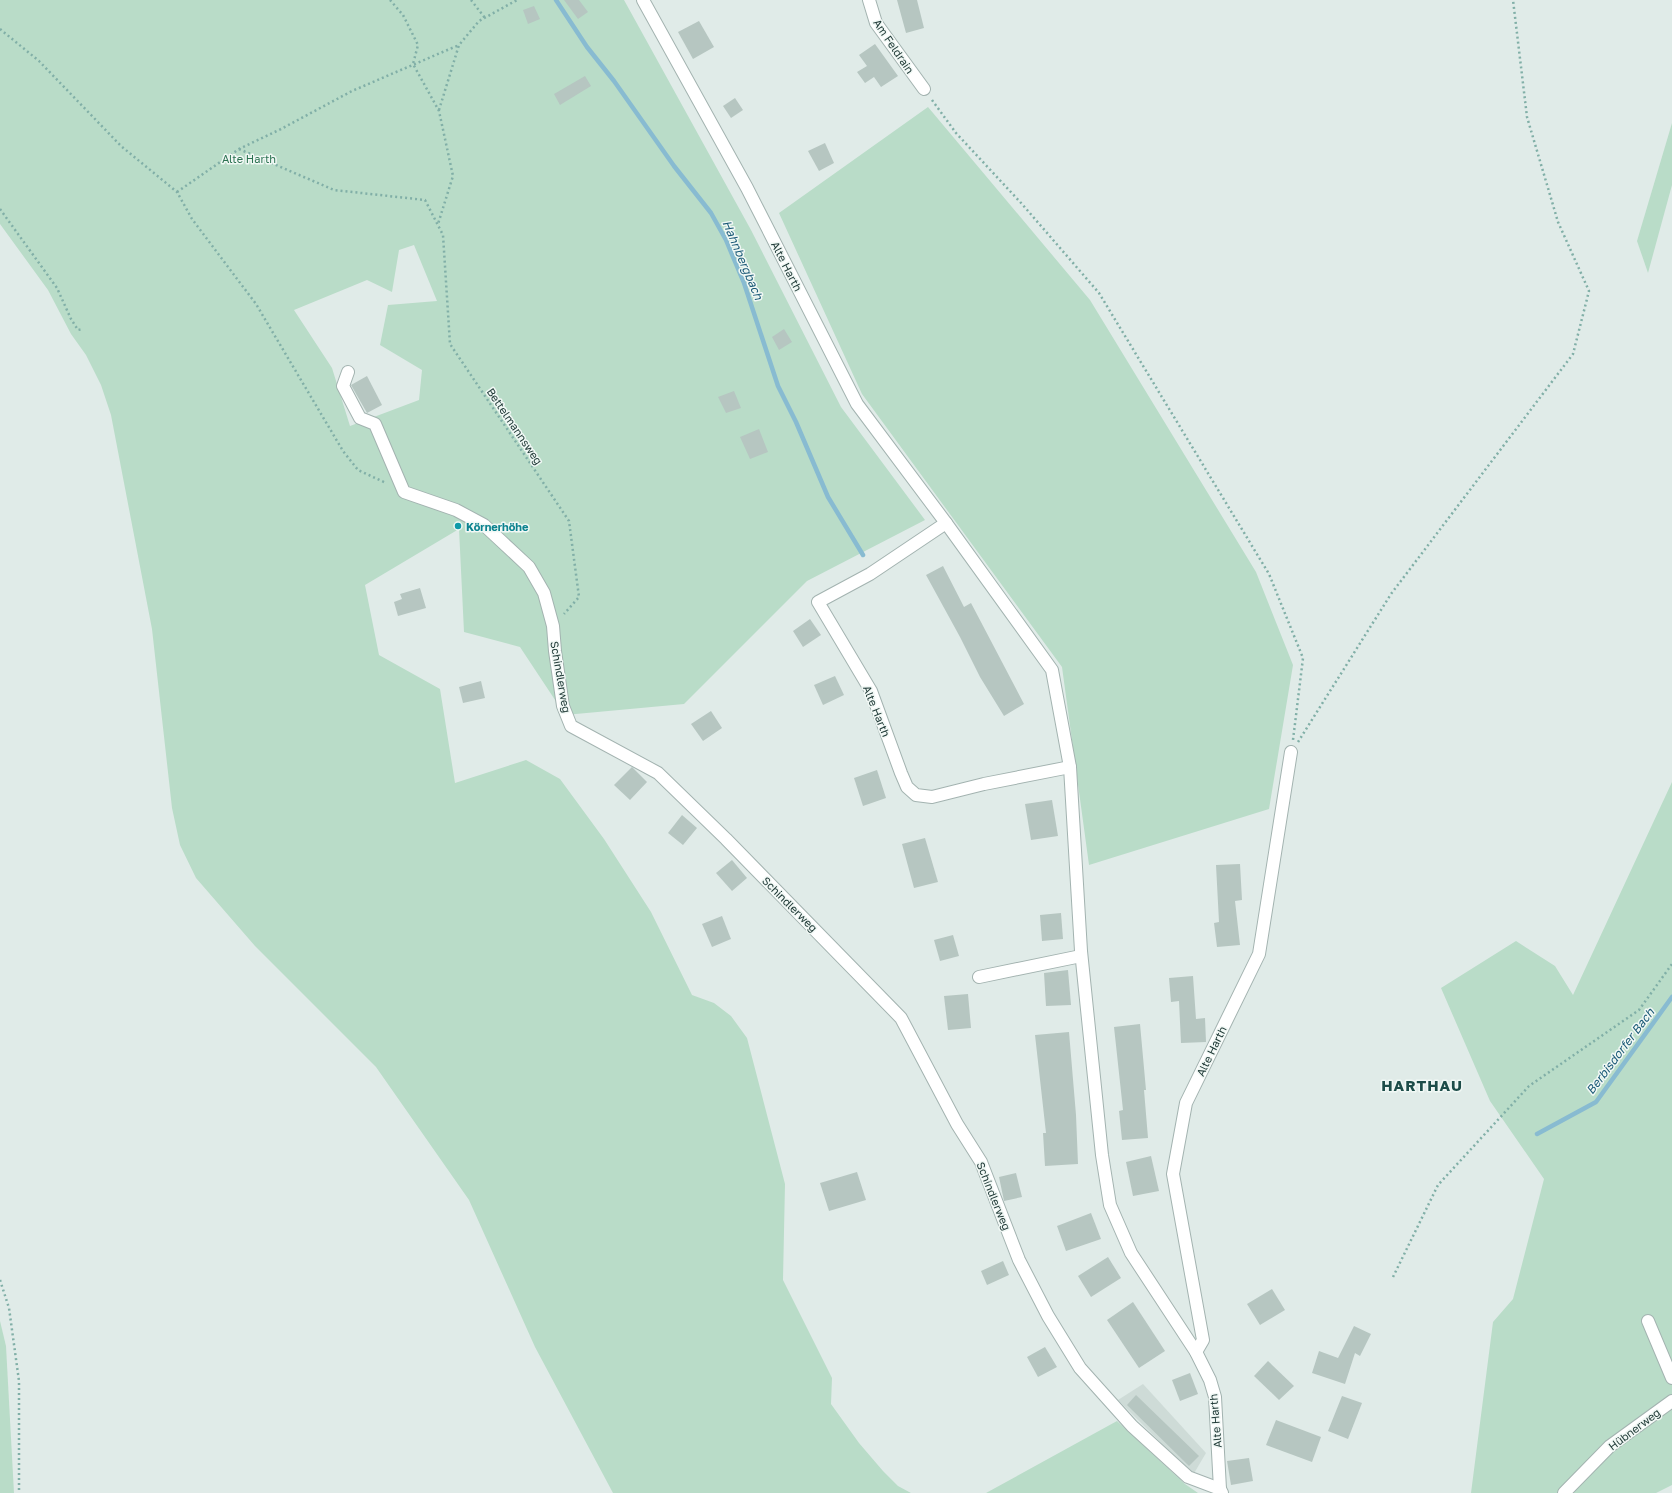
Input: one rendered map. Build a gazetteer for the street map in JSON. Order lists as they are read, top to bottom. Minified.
{"streets":{"street":["Am Feldrain","Alte Harth","Schindlerweg","Hübnerweg"],"path":["Bettelmannsweg"]},"crossings":[["Alte Harth","Schindlerweg"],["Bettelmannsweg","Schindlerweg"]],"districts":["HARTHAU"],"water":["Hahnbergbach","Berbisdorfer Bach"],"parks":["Alte Harth"],"places":["Körnerhöhe"]}
